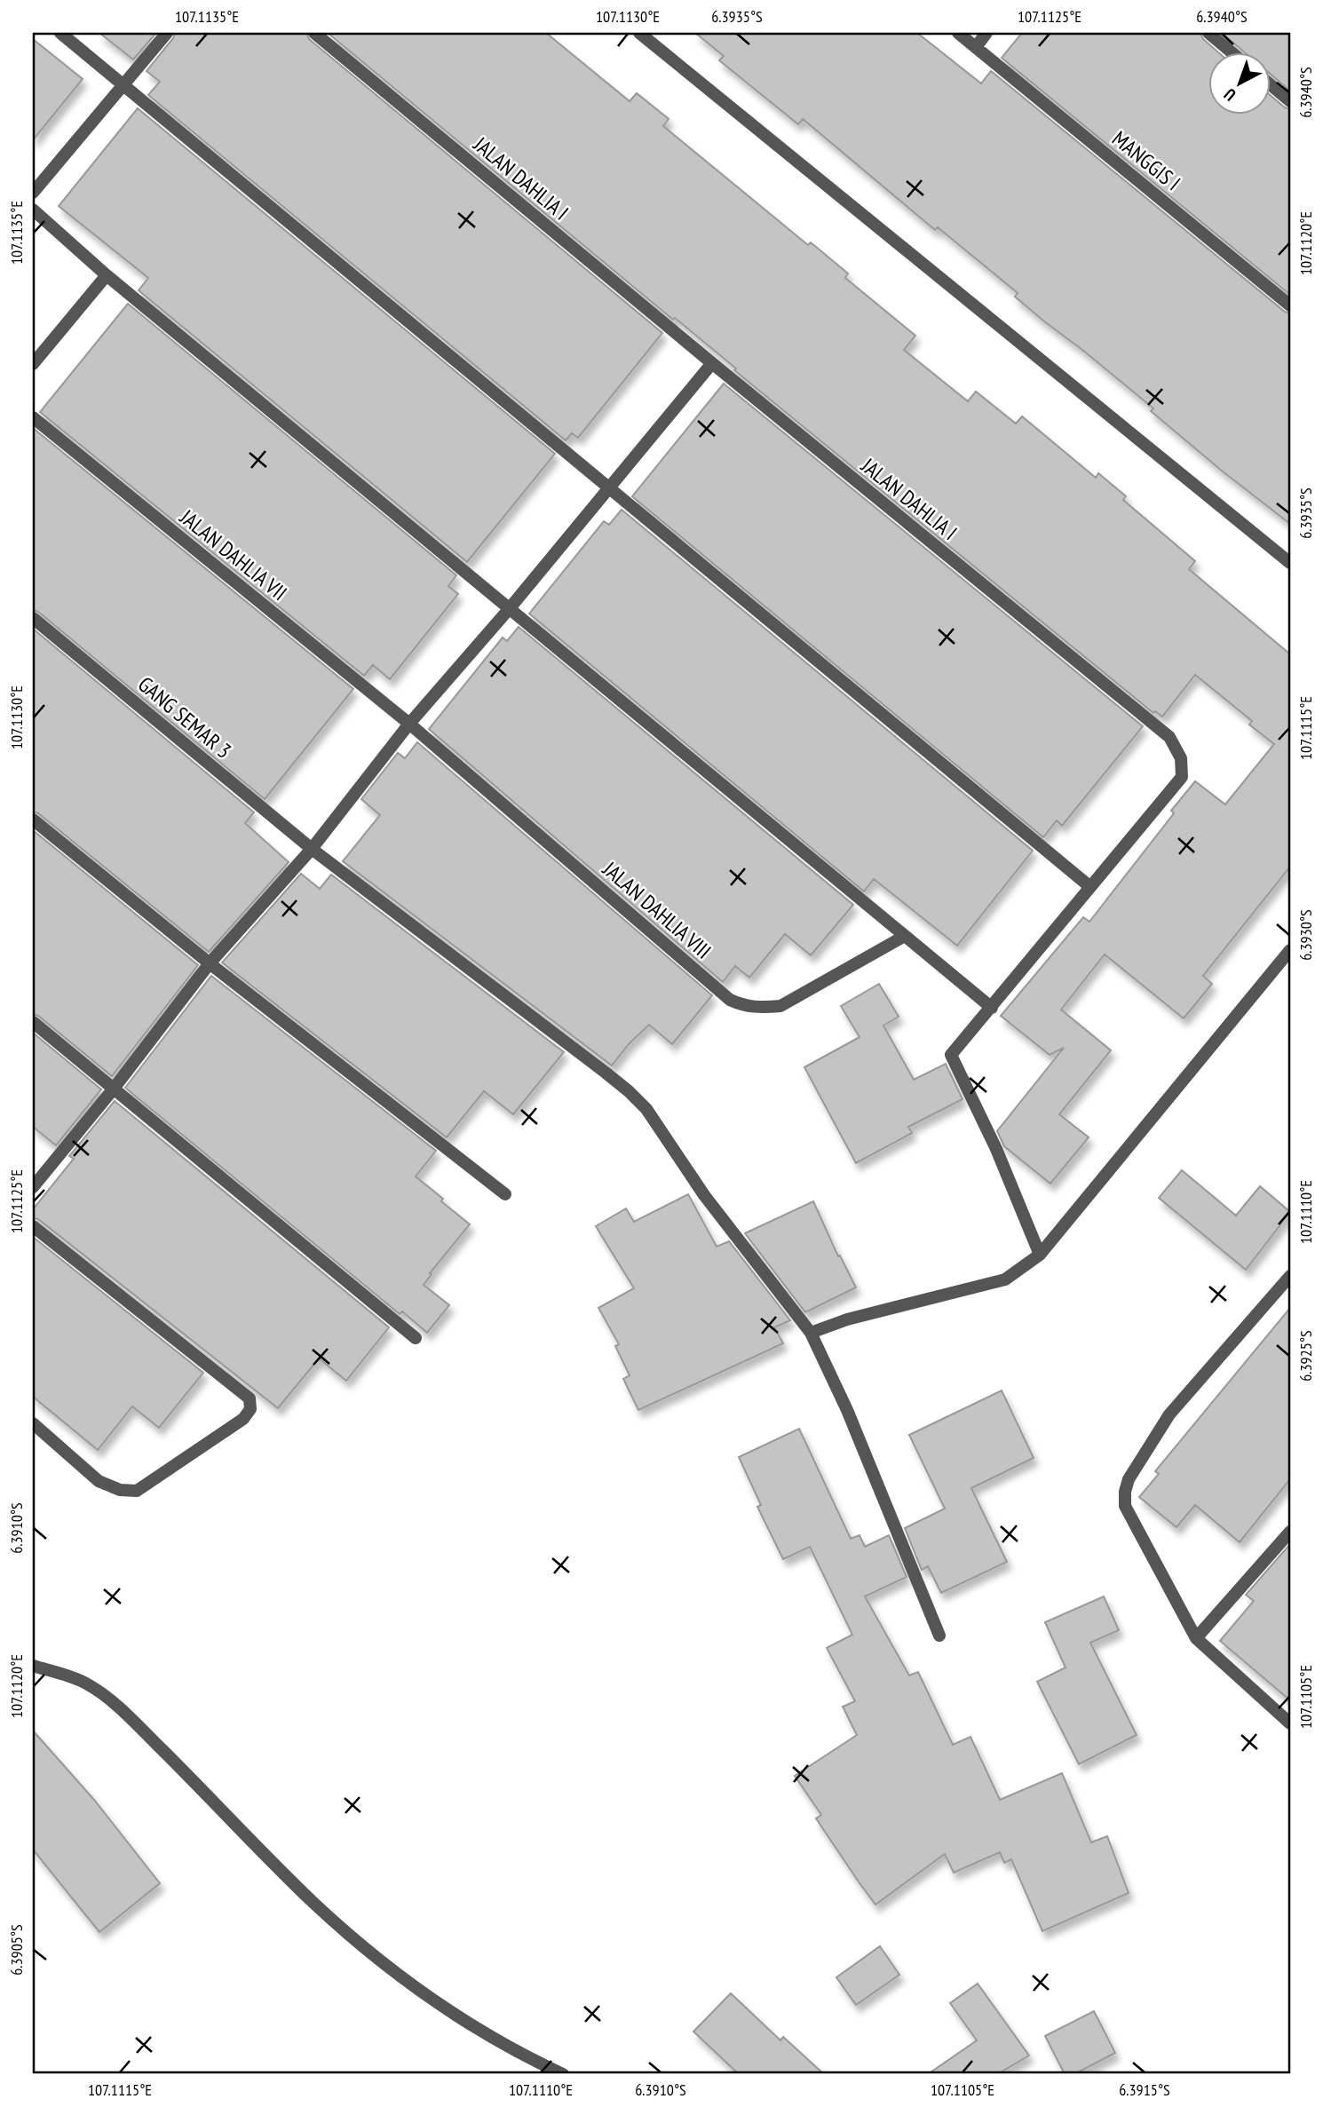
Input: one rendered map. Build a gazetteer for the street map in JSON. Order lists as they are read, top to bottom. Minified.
{"streets":{"street":["MANGGIS I","JALAN DAHLIA I","JALAN DAHLIA VII","GANG SEMAR 3","JALAN DAHLIA VIII"]},"crossings":[["JALAN DAHLIA VII","JALAN DAHLIA VIII"]],"north":"bottom left","coordinates":["107.1135°E","107.1130°E","6.3935°S","107.1125°E","6.3940°S","107.1120°E","107.1115°E","6.3930°S","107.1110°E","6.3925°S","6.3910°S","107.1105°E","6.3905°S","6.3915°S"]}
